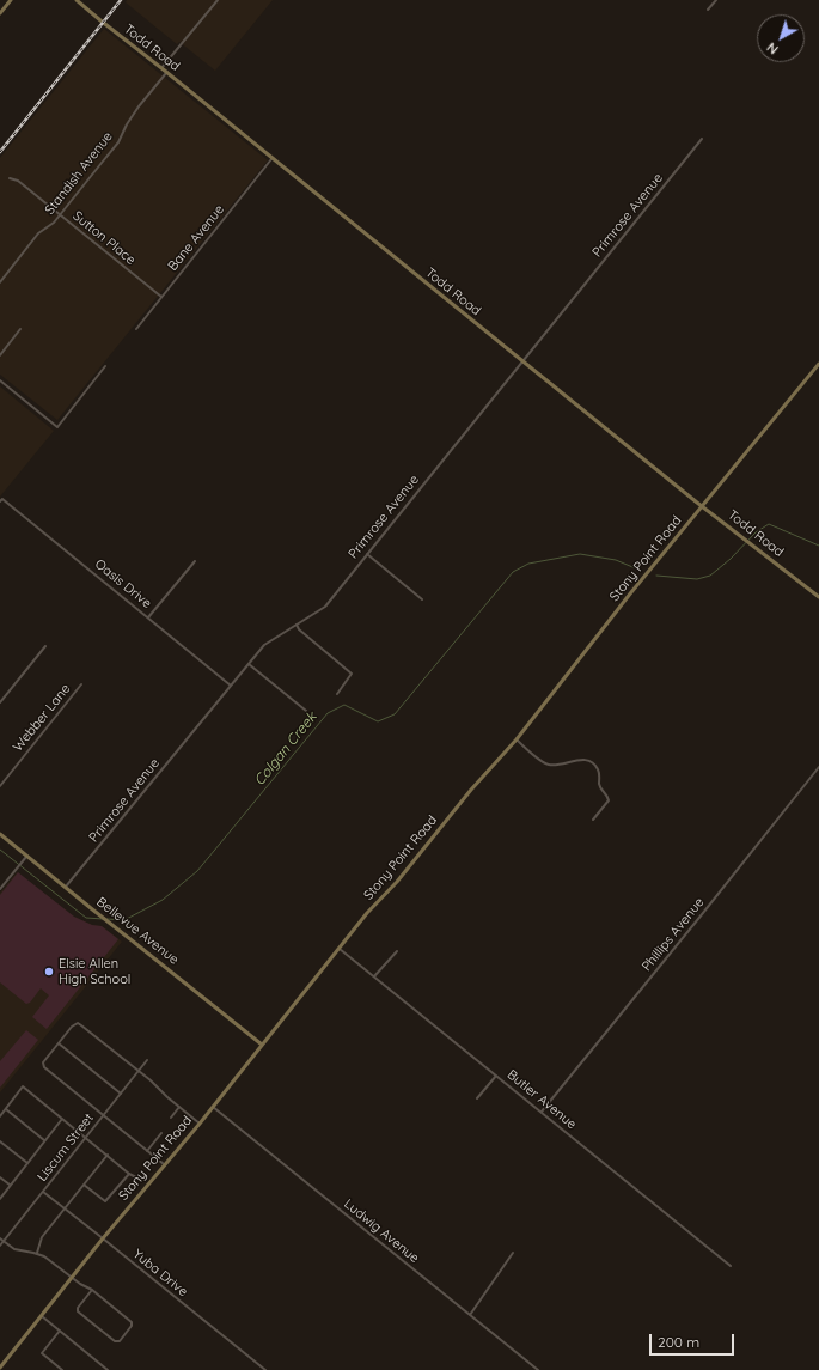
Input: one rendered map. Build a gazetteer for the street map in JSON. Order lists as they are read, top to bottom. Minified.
{"streets":{"main road":["Todd Road","Stony Point Road","Bellevue Avenue"],"street":["Standish Avenue","Primrose Avenue","Sutton Place","Bane Avenue","Oasis Drive","Webber Lane","Phillips Avenue","Butler Avenue","Liscum Street","Ludwig Avenue","Yuba Drive"]},"crossings":[["Todd Road","Standish Avenue"],["Todd Road","Primrose Avenue"],["Todd Road","Bane Avenue"],["Todd Road","Stony Point Road"],["Standish Avenue","Sutton Place"],["Primrose Avenue","Oasis Drive"],["Primrose Avenue","Bellevue Avenue"],["Sutton Place","Bane Avenue"],["Stony Point Road","Bellevue Avenue"],["Stony Point Road","Butler Avenue"],["Stony Point Road","Ludwig Avenue"],["Stony Point Road","Yuba Drive"],["Phillips Avenue","Butler Avenue"],["Liscum Street","Yuba Drive"]],"water":["Colgan Creek"],"places":["Elsie Allen High School"],"scale_bar":"200 m","north":"bottom left"}
